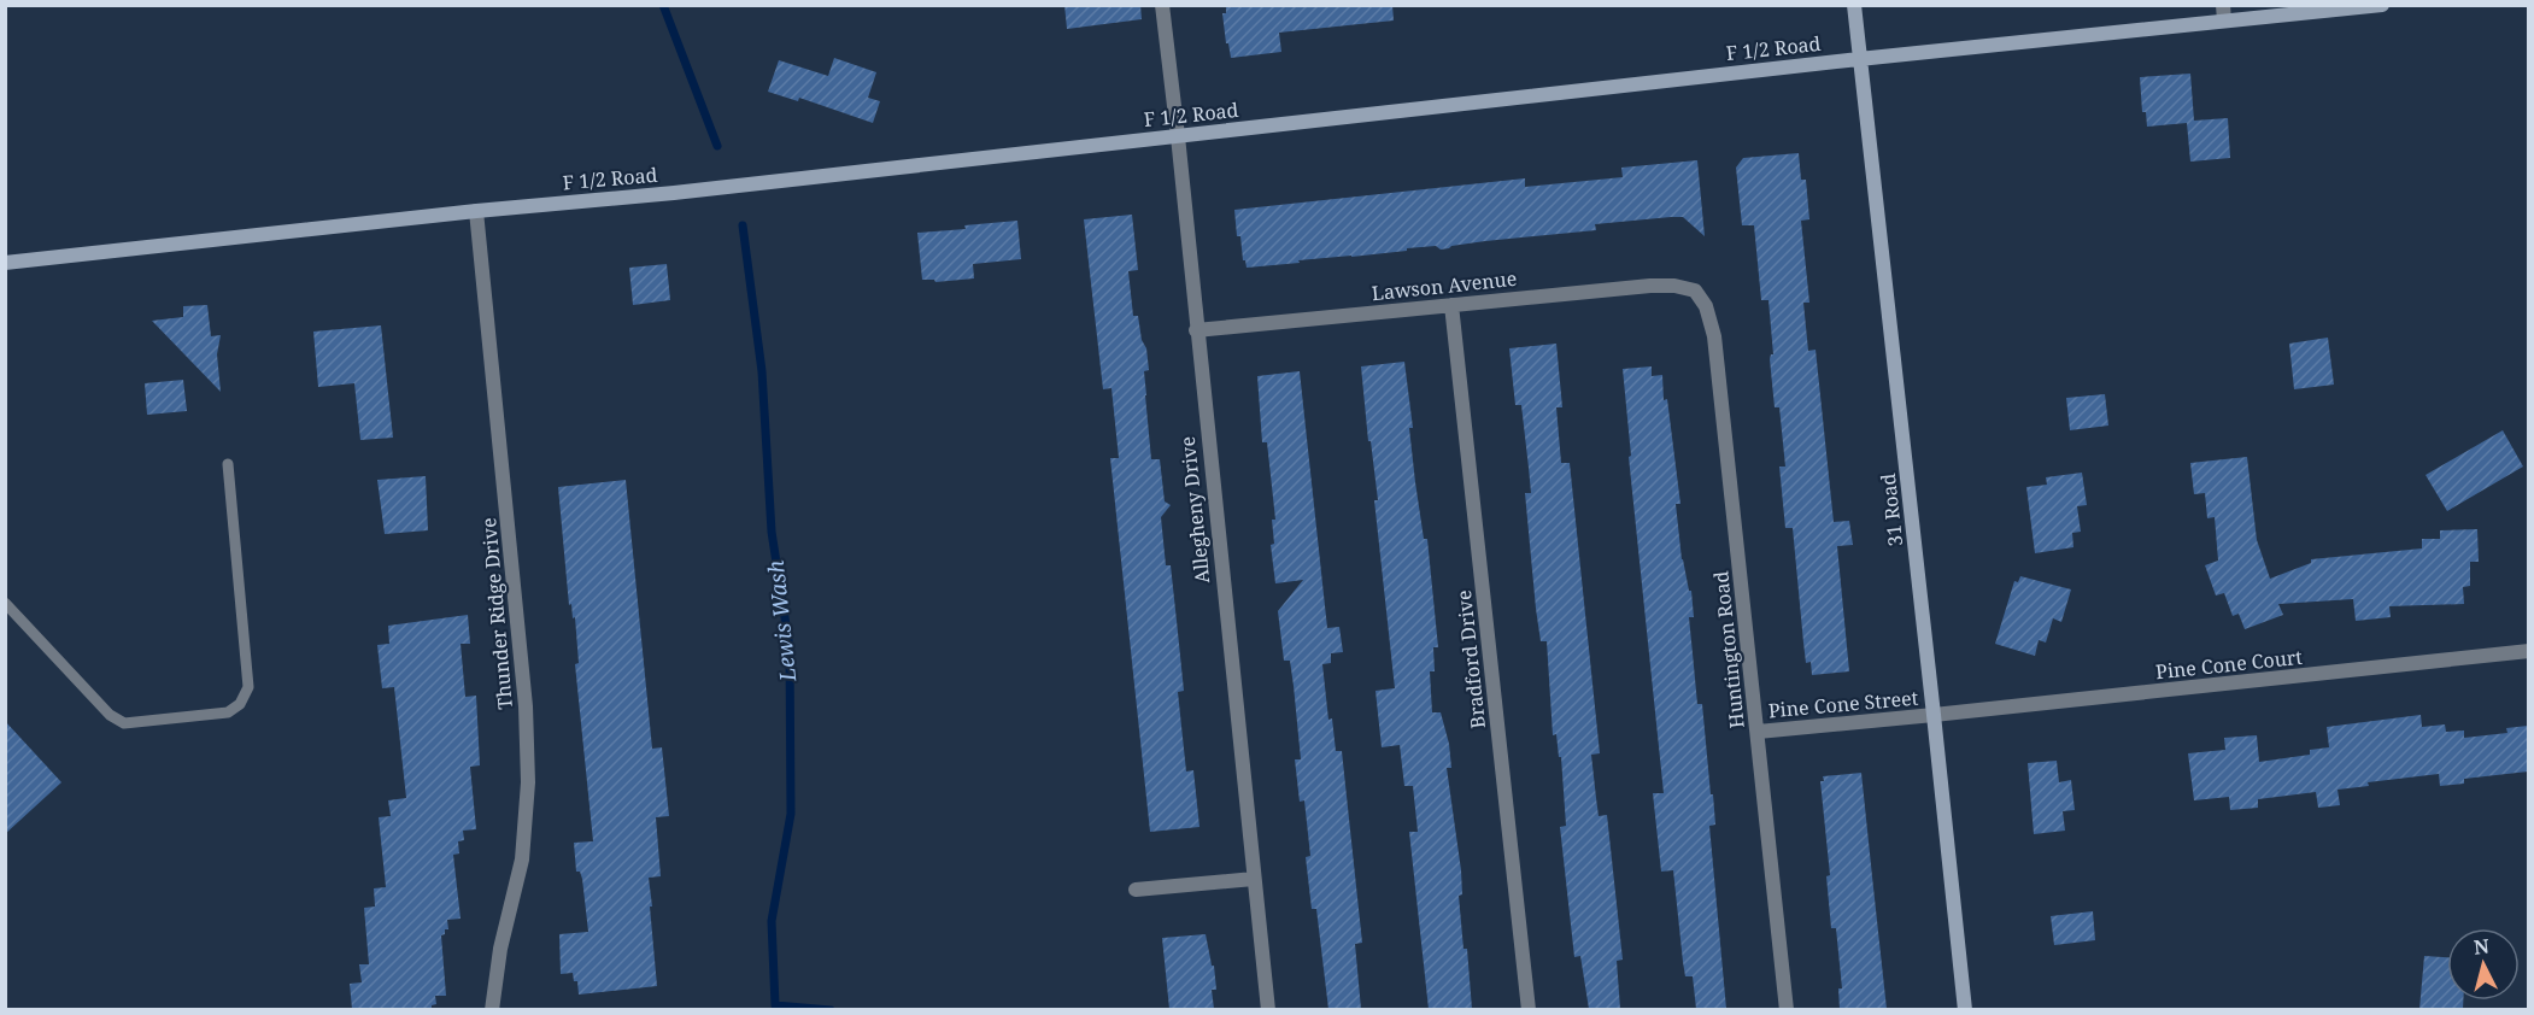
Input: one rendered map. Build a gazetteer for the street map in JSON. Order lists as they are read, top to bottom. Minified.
{"streets":{"street":["F 1/2 Road","Lawson Avenue","Allegheny Drive","31 Road","Thunder Ridge Drive","Huntington Road","Bradford Drive","Pine Cone Court","Pine Cone Street"]},"crossings":[["F 1/2 Road","Allegheny Drive"],["F 1/2 Road","31 Road"],["F 1/2 Road","Thunder Ridge Drive"],["Lawson Avenue","Allegheny Drive"],["Lawson Avenue","Huntington Road"],["Lawson Avenue","Bradford Drive"],["31 Road","Pine Cone Court"],["31 Road","Pine Cone Street"],["Huntington Road","Pine Cone Street"],["Pine Cone Court","Pine Cone Street"]],"water":["Lewis Wash"],"north":"top"}
